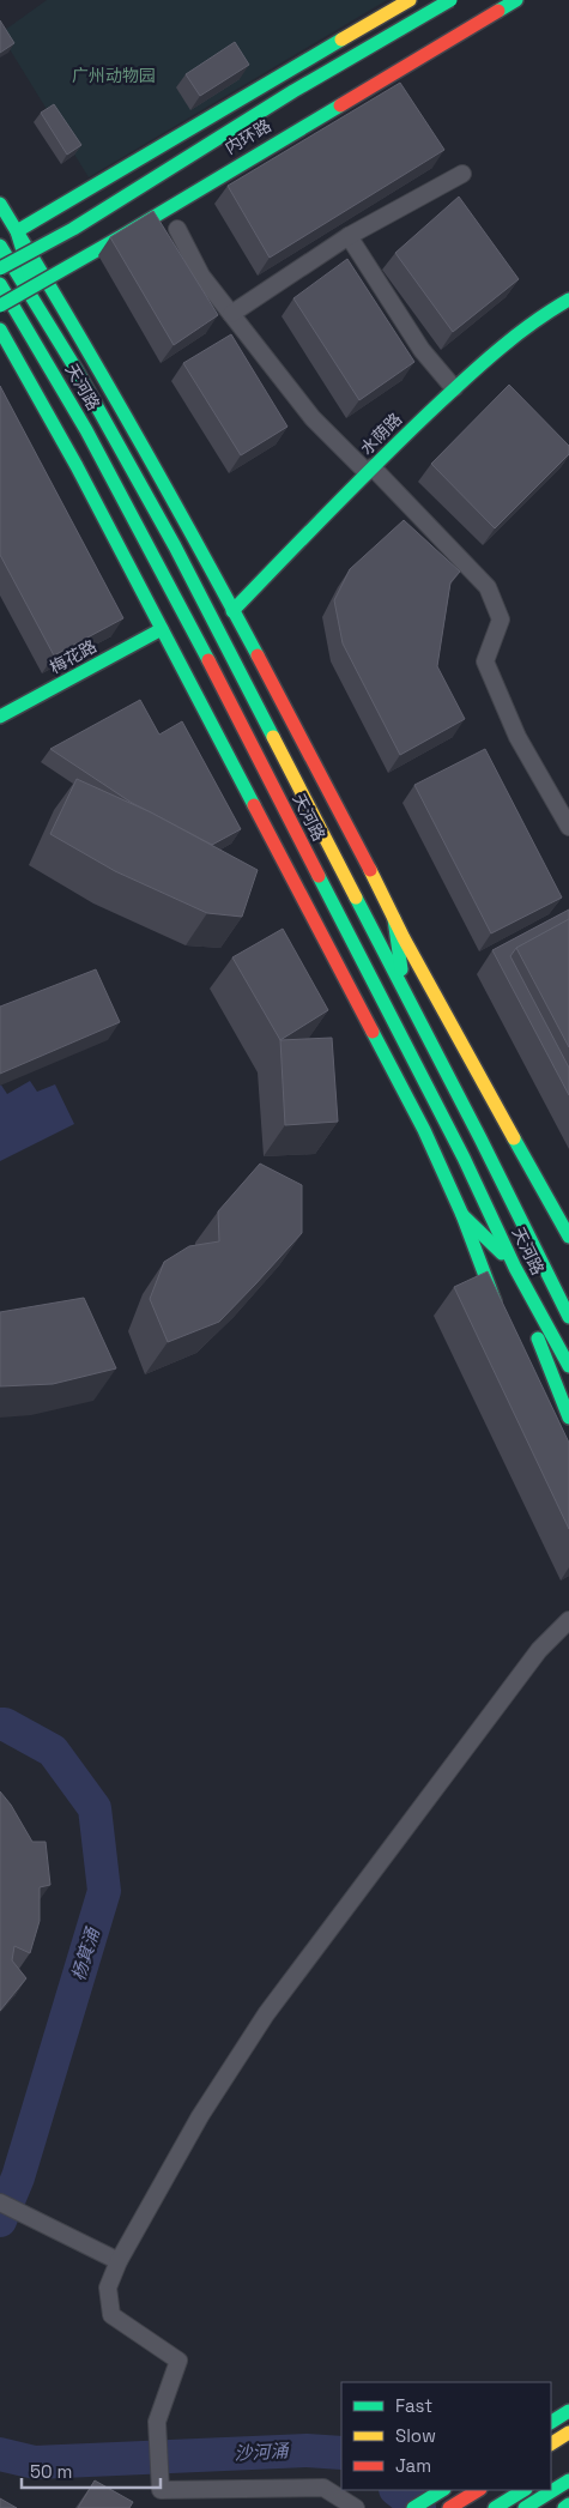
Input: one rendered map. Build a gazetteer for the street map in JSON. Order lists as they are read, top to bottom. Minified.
{"streets":{"main road":["内环路","天河路","水荫路","梅花路"]},"water":["杨箕涌","沙河涌"],"parks":["广州动物园"],"legend":["Fast","Slow","Jam"],"scale_bar":"50 m"}
